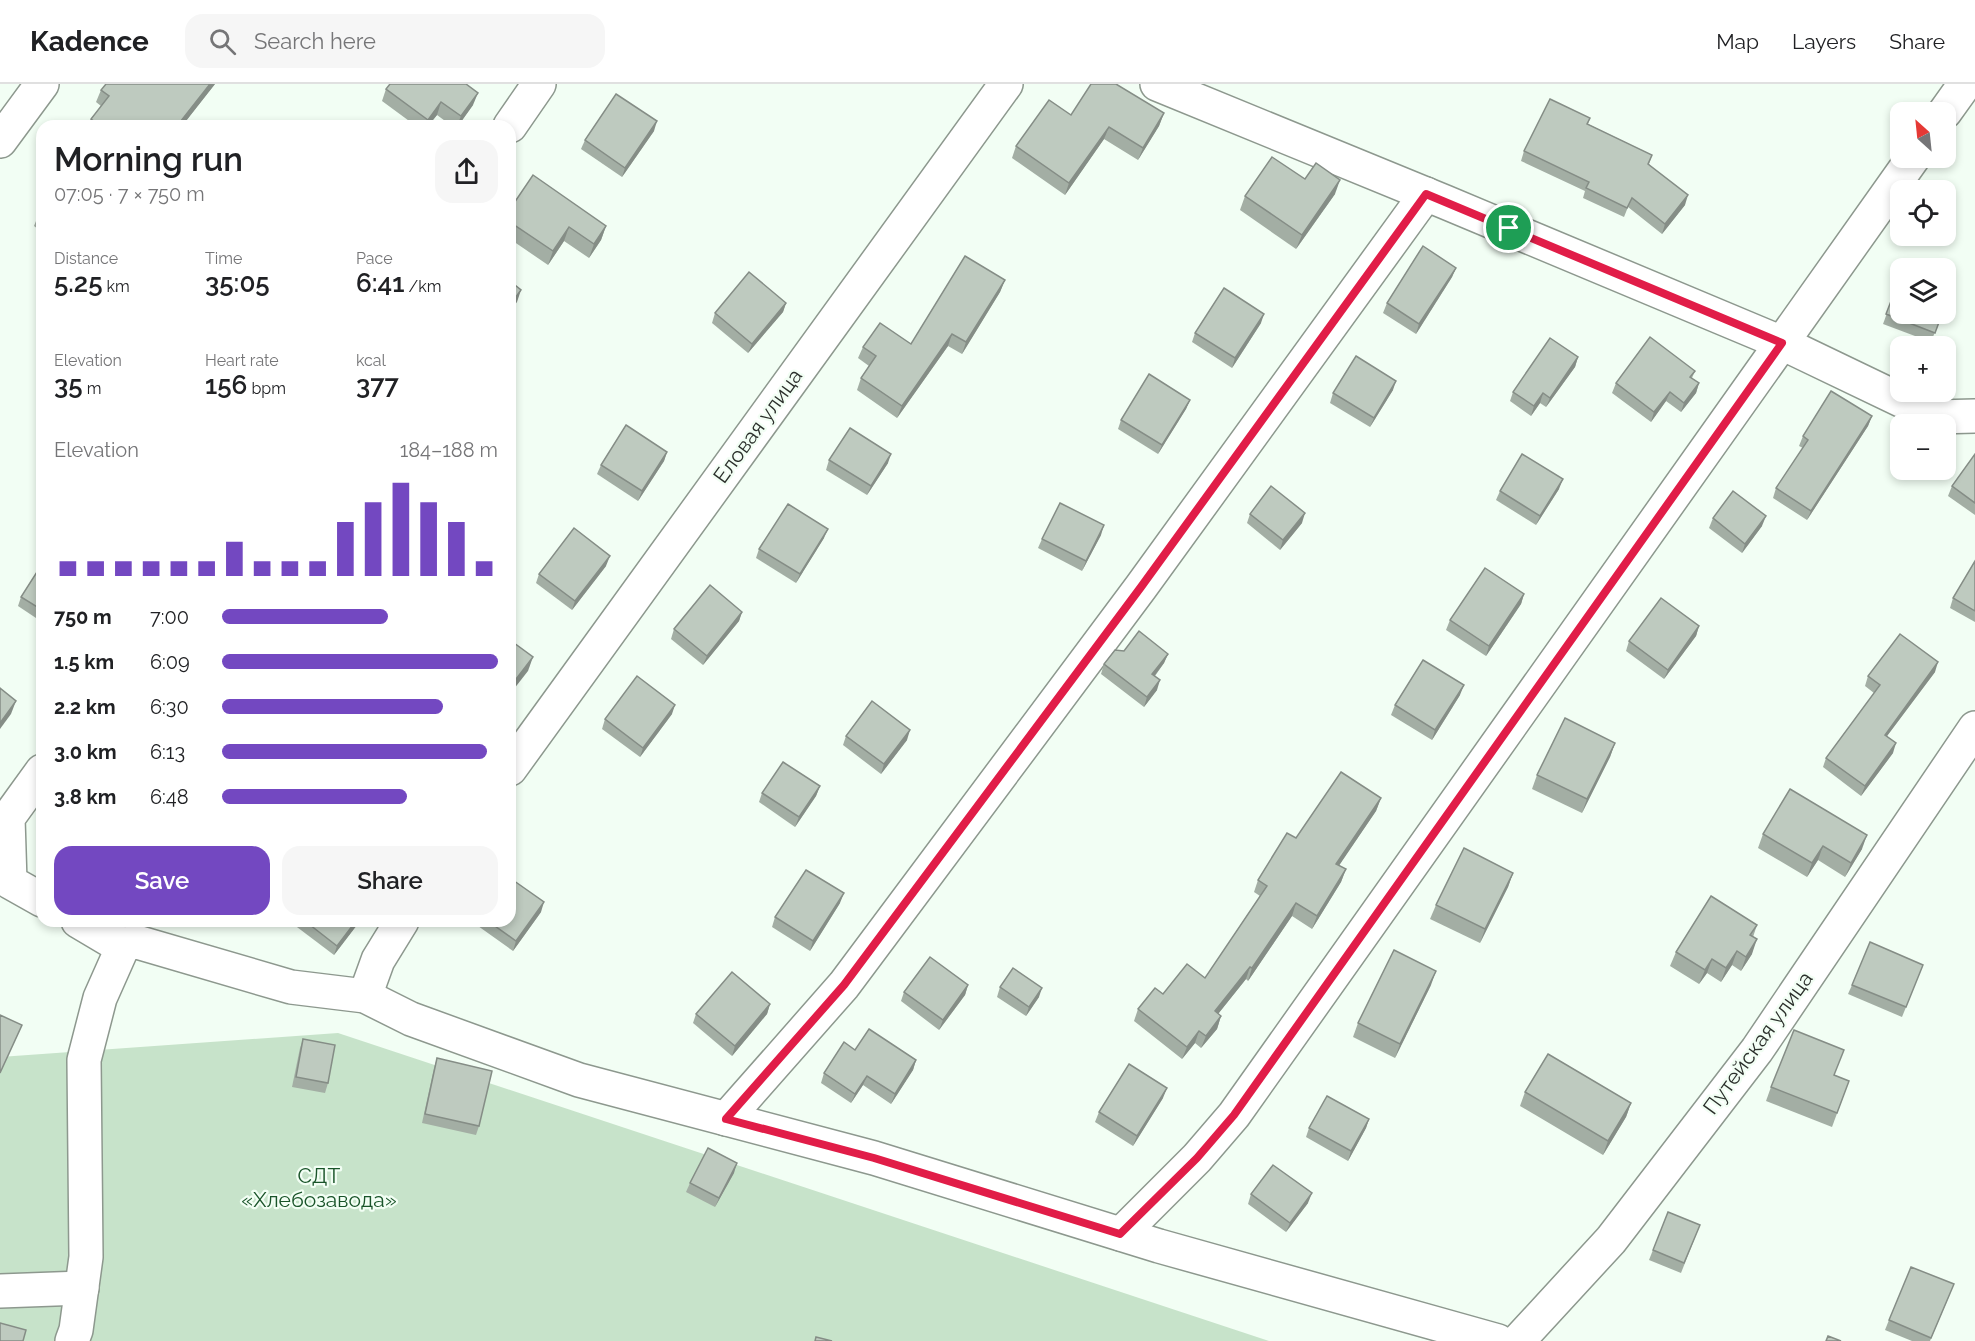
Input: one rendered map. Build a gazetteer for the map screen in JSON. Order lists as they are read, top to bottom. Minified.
{"streets":{"street":["Еловая улица","Путейская улица"]},"parks":["СДТ «Хлебозавода»"],"north":"top left","page":{"header":"Kadence","search":"Search here","nav":["Map","Layers","Share"],"map_buttons":["+","−"],"heading":["Morning run","07:05 · 7 × 750 m"],"stats":[["Distance","5.25 km"],["Time","35:05"],["Pace","6:41 /km"],["Elevation","35 m"],["Heart rate","156 bpm"],["kcal","377"]],"chart":["Elevation","184–188 m"],"list":[{"name":"750 m","note":"7:00"},{"name":"1.5 km","note":"6:09"},{"name":"2.2 km","note":"6:30"},{"name":"3.0 km","note":"6:13"},{"name":"3.8 km","note":"6:48"}],"buttons":["Save","Share"]}}
